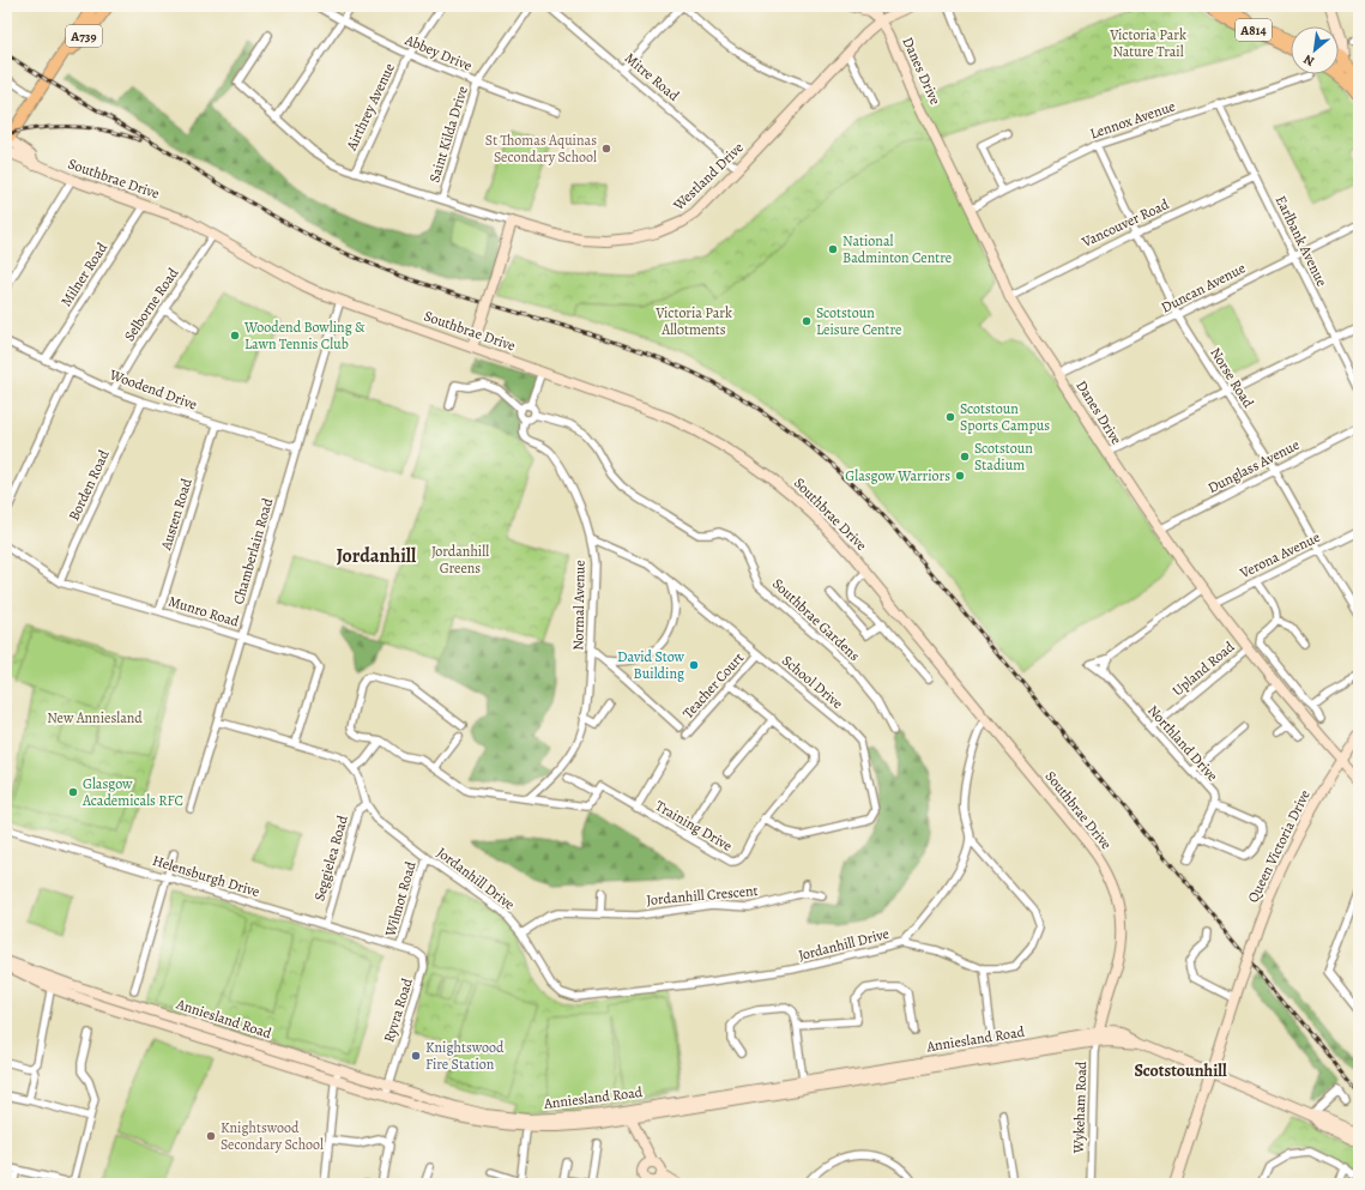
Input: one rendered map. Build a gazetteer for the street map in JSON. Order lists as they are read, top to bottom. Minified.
{"streets":{"main road":["A814","A739"],"street":["Abbey Drive","Danes Drive","Mitre Road","Airthrey Avenue","Lennox Avenue","Saint Kilda Drive","Westland Drive","Southbrae Drive","Vancouver Road","Earlbank Avenue","Milner Road","Duncan Avenue","Selborne Road","Norse Road","Woodend Drive","Dunglass Avenue","Borden Road","Austen Road","Chamberlain Road","Verona Avenue","Normal Avenue","Munro Road","Southbrae Gardens","Upland Road","School Drive","Teacher Court","Northland Drive","Training Drive","Queen Victoria Drive","Seggielea Road","Helensburgh Drive","Jordanhill Drive","Jordanhill Crescent","Wilmot Road","Ryvra Road","Anniesland Road","Wykeham Road"]},"crossings":[["A739","Southbrae Drive"],["Abbey Drive","Airthrey Avenue"],["Abbey Drive","Saint Kilda Drive"],["Danes Drive","Lennox Avenue"],["Danes Drive","Westland Drive"],["Danes Drive","Vancouver Road"],["Danes Drive","Duncan Avenue"],["Danes Drive","Dunglass Avenue"],["Danes Drive","Verona Avenue"],["Danes Drive","Upland Road"],["Danes Drive","Northland Drive"],["Danes Drive","Queen Victoria Drive"],["Mitre Road","Westland Drive"],["Airthrey Avenue","Westland Drive"],["Lennox Avenue","Earlbank Avenue"],["Lennox Avenue","Norse Road"],["Saint Kilda Drive","Westland Drive"],["Southbrae Drive","Milner Road"],["Southbrae Drive","Selborne Road"],["Southbrae Drive","Chamberlain Road"],["Southbrae Drive","Anniesland Road"],["Southbrae Drive","Wykeham Road"],["Vancouver Road","Earlbank Avenue"],["Vancouver Road","Norse Road"],["Earlbank Avenue","Duncan Avenue"],["Milner Road","Woodend Drive"],["Duncan Avenue","Norse Road"],["Selborne Road","Woodend Drive"],["Norse Road","Dunglass Avenue"],["Norse Road","Verona Avenue"],["Woodend Drive","Borden Road"],["Woodend Drive","Austen Road"],["Woodend Drive","Chamberlain Road"],["Borden Road","Munro Road"],["Austen Road","Munro Road"],["Chamberlain Road","Munro Road"],["Chamberlain Road","Jordanhill Drive"],["Normal Avenue","Southbrae Gardens"],["Normal Avenue","School Drive"],["Munro Road","Jordanhill Drive"],["Upland Road","Northland Drive"],["School Drive","Teacher Court"],["School Drive","Training Drive"],["Teacher Court","Training Drive"],["Queen Victoria Drive","Anniesland Road"],["Seggielea Road","Helensburgh Drive"],["Seggielea Road","Jordanhill Drive"],["Helensburgh Drive","Wilmot Road"],["Helensburgh Drive","Ryvra Road"],["Jordanhill Drive","Jordanhill Crescent"],["Jordanhill Drive","Wilmot Road"],["Wilmot Road","Ryvra Road"],["Ryvra Road","Anniesland Road"],["Anniesland Road","Wykeham Road"]],"districts":["Jordanhill","Scotstounhill"],"parks":["Victoria Park Nature Trail","Victoria Park Allotments","Jordanhill Greens","New Anniesland"],"places":["St Thomas Aquinas Secondary School","National Badminton Centre","Scotstoun Leisure Centre","Woodend Bowling & Lawn Tennis Club","Scotstoun Sports Campus","Scotstoun Stadium","Glasgow Warriors","David Stow Building","Glasgow Academicals RFC","Knightswood Fire Station","Knightswood Secondary School"],"north":"bottom left"}
